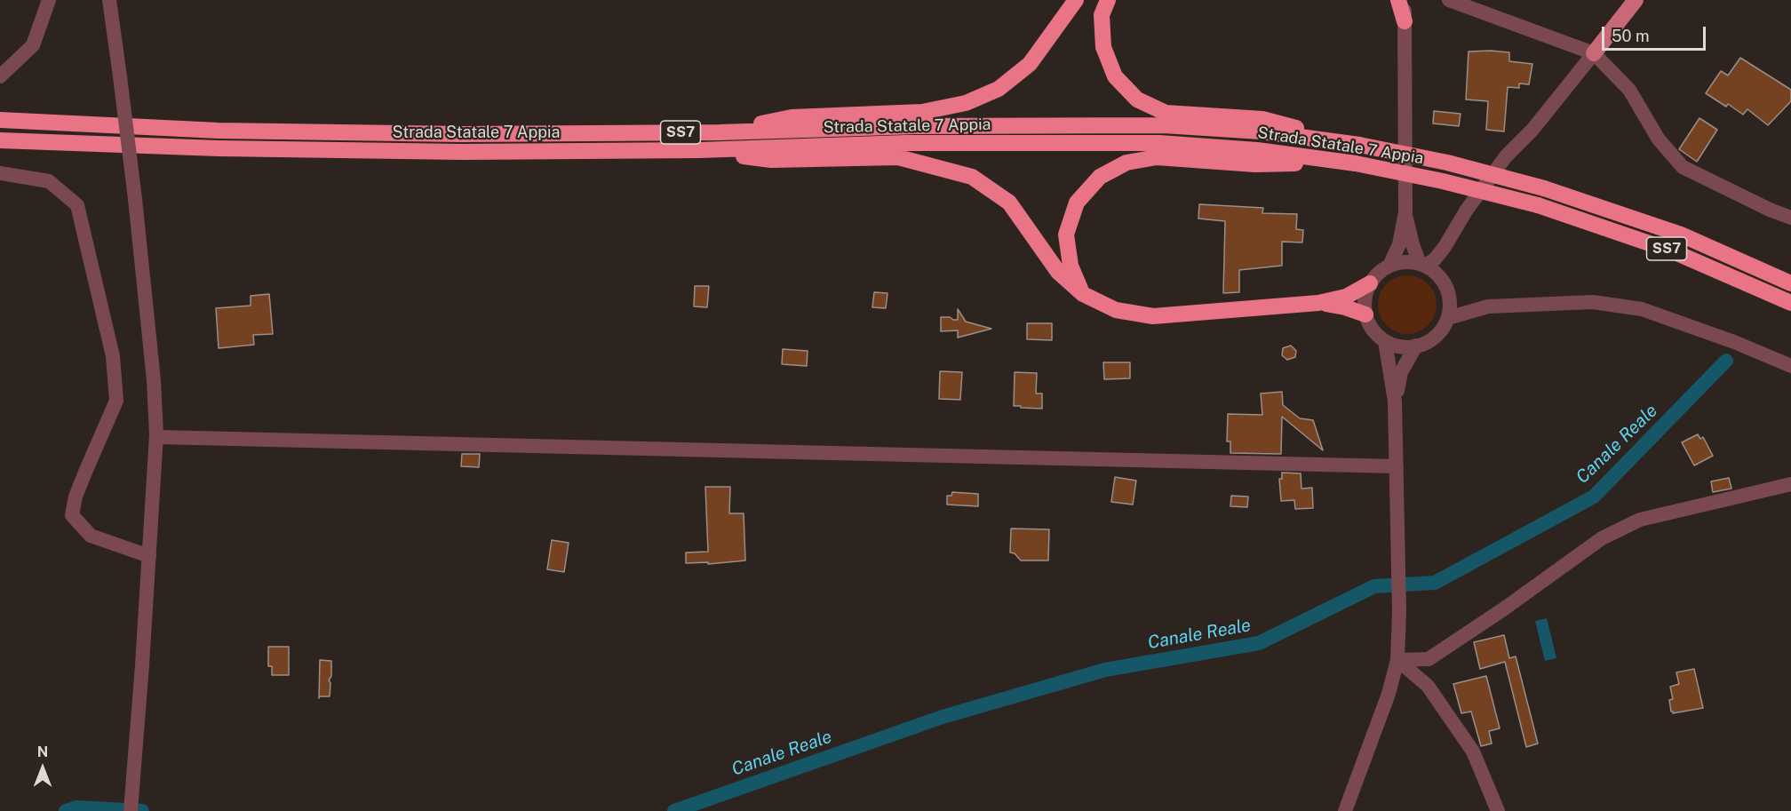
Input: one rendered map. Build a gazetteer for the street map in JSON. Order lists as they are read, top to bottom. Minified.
{"streets":{"highway":["Strada Statale 7 Appia","SS7"]},"water":["Canale Reale"],"scale_bar":"50 m","north":"top"}
